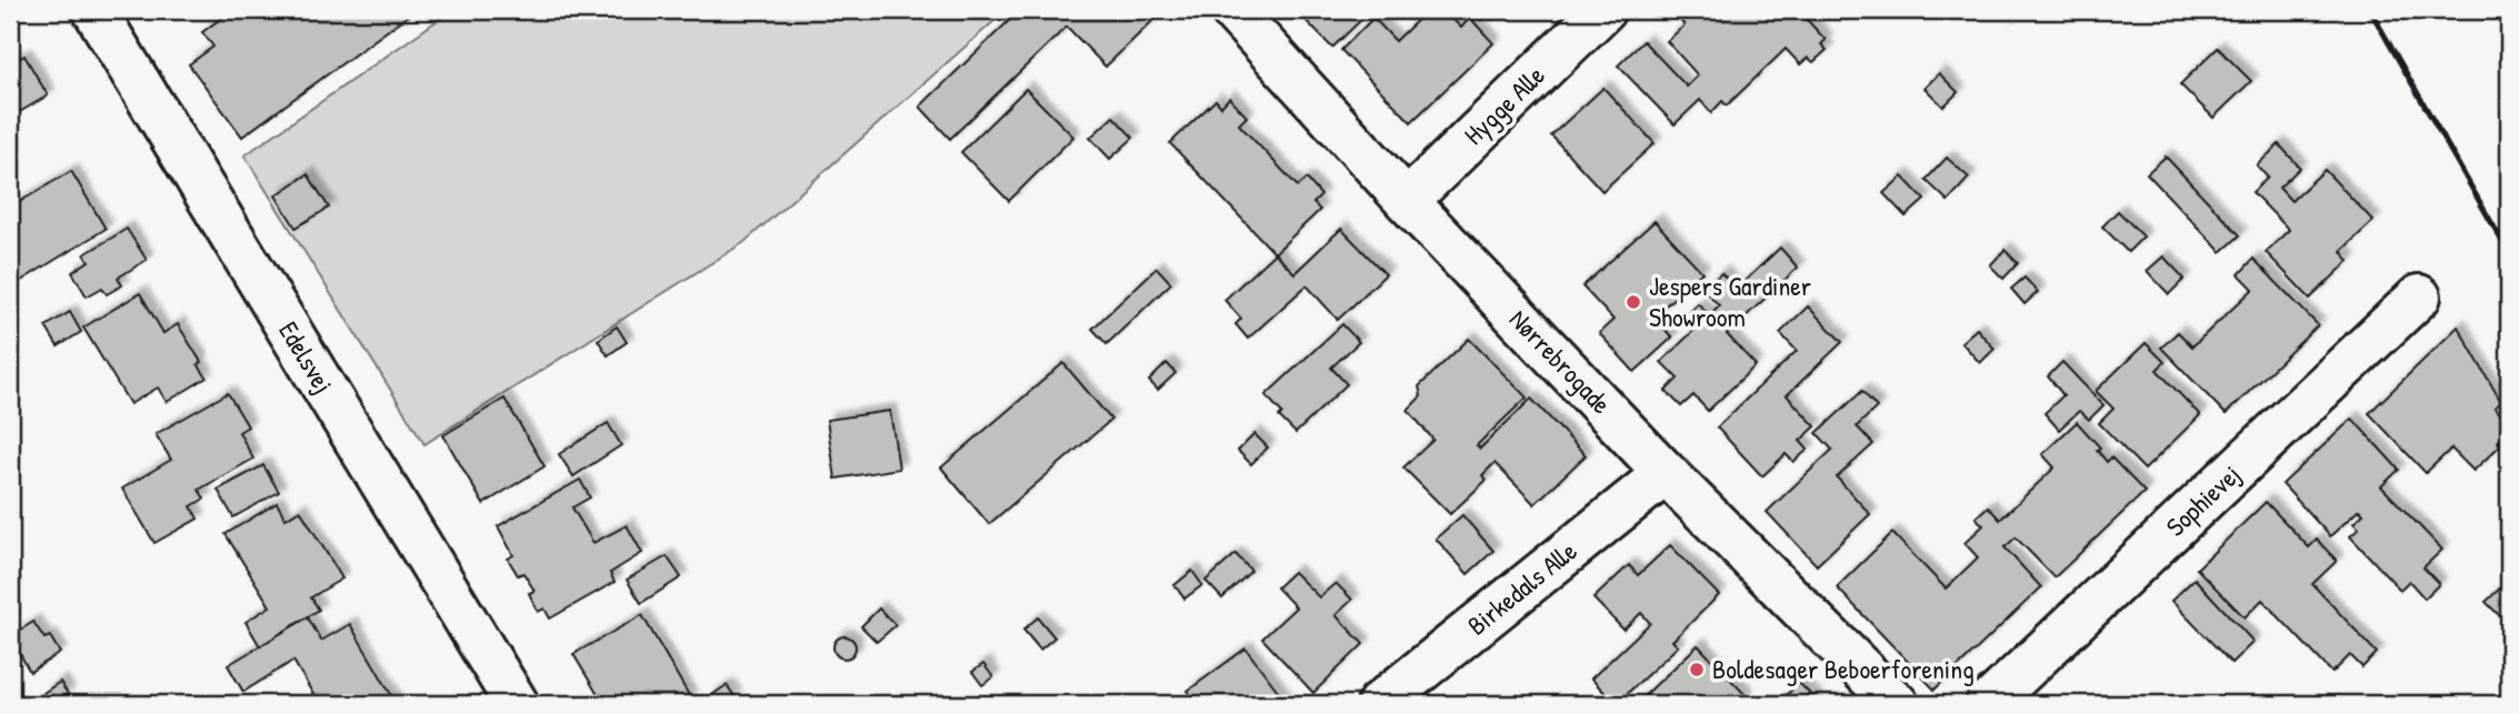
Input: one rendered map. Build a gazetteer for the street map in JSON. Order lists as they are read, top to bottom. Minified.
{"streets":{"street":["Hygge Alle","Edelsvej","Nørrebrogade","Sophievej","Birkedals Alle"]},"crossings":[["Hygge Alle","Nørrebrogade"],["Nørrebrogade","Birkedals Alle"]],"places":["Jespers Gardiner Showroom","Boldesager Beboerforening"]}
